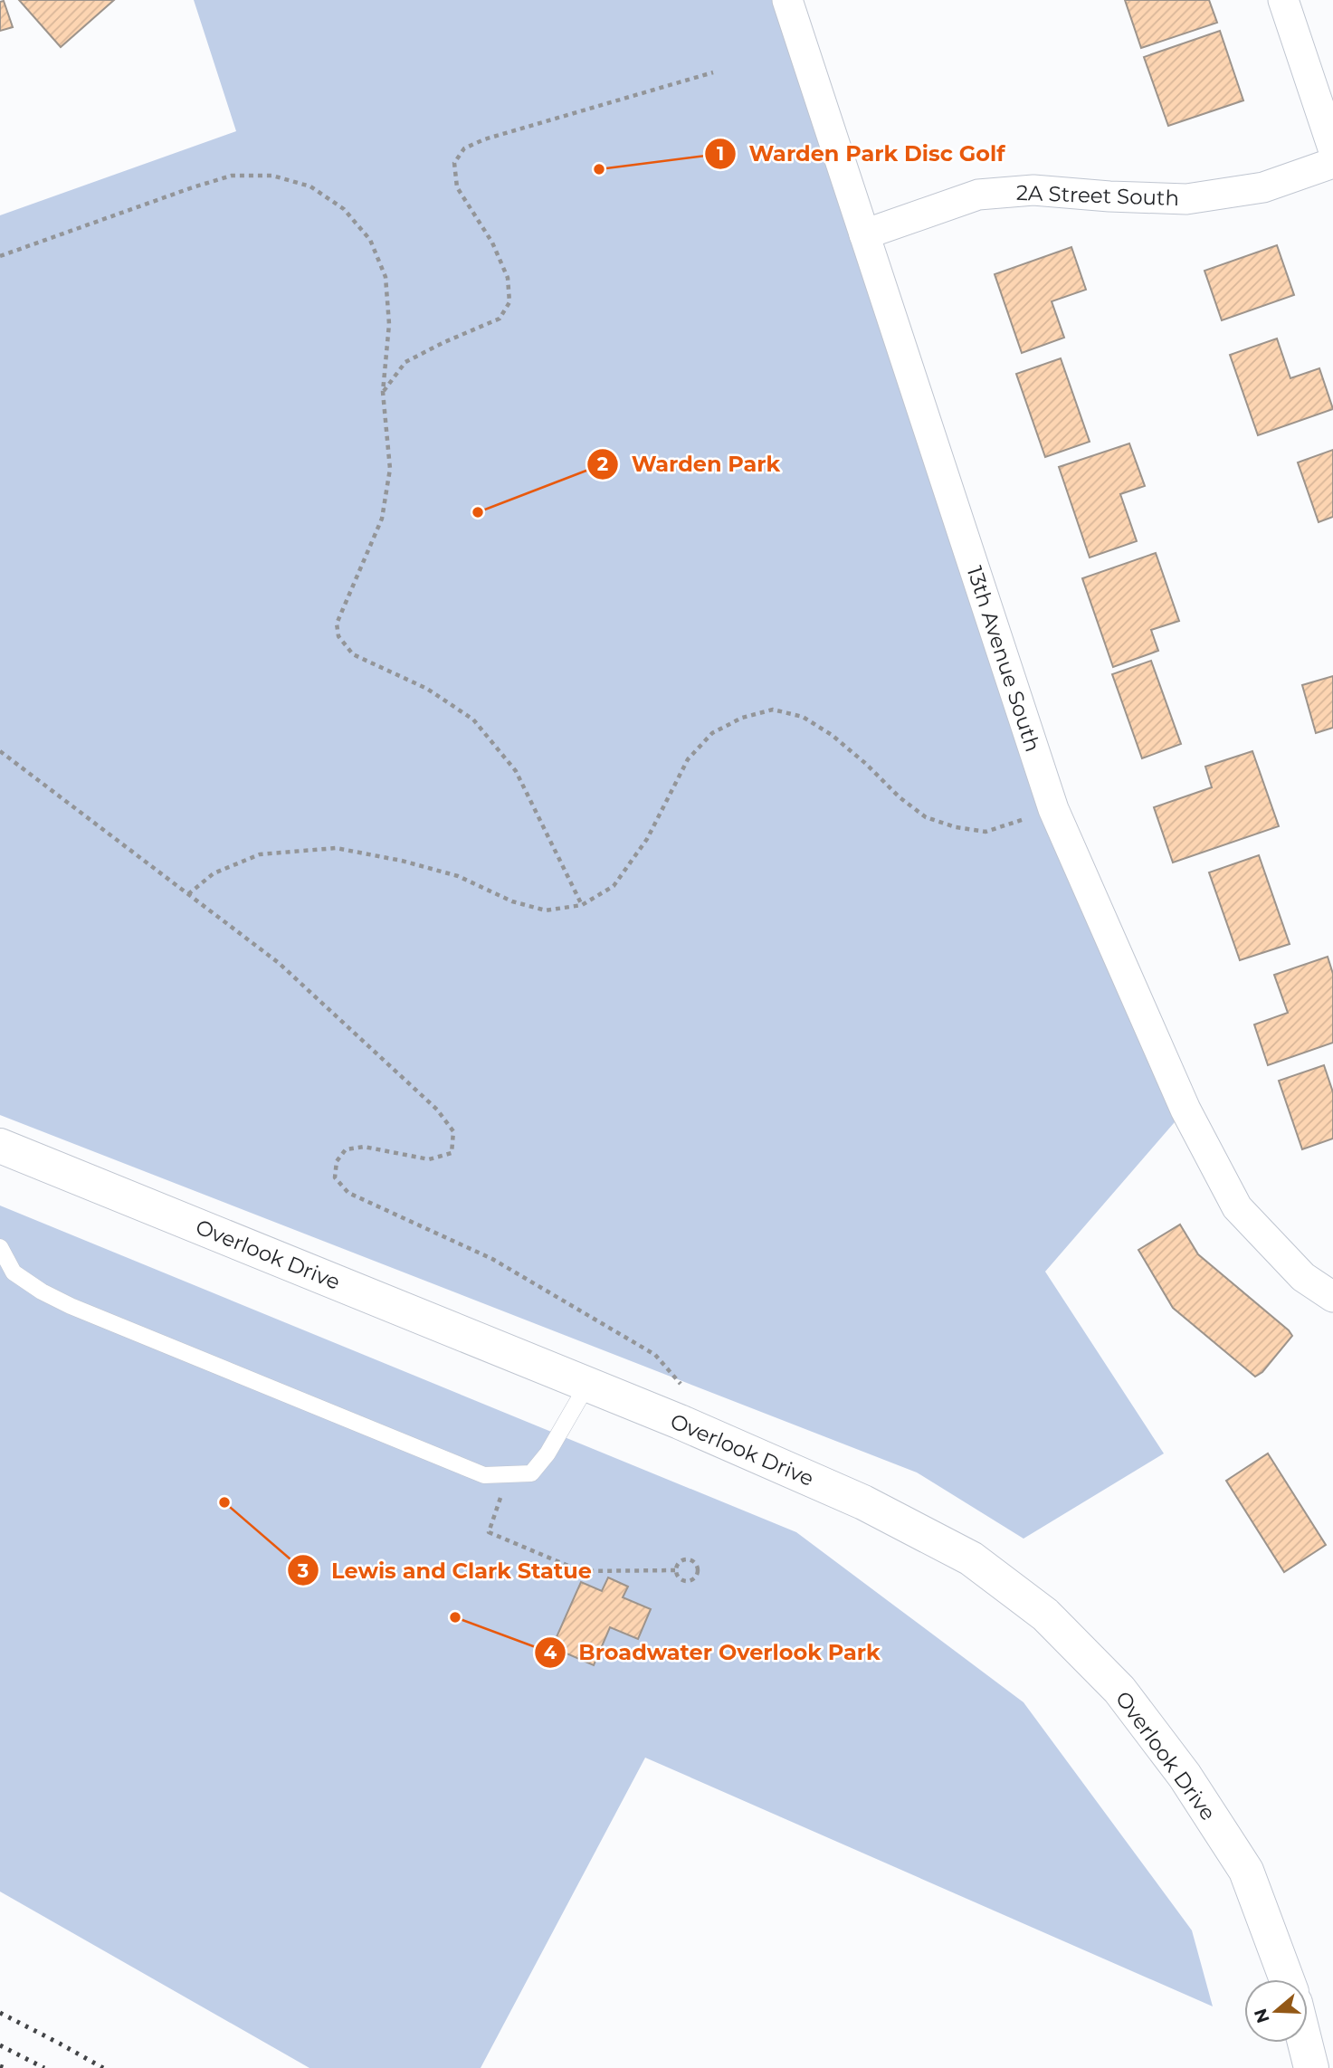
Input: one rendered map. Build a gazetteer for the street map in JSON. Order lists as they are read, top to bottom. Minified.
{"streets":{"main road":["Overlook Drive"],"street":["2A Street South","13th Avenue South"]},"crossings":[["2A Street South","13th Avenue South"]],"places":["Warden Park Disc Golf","Warden Park","Lewis and Clark Statue","Broadwater Overlook Park"],"north":"left"}
